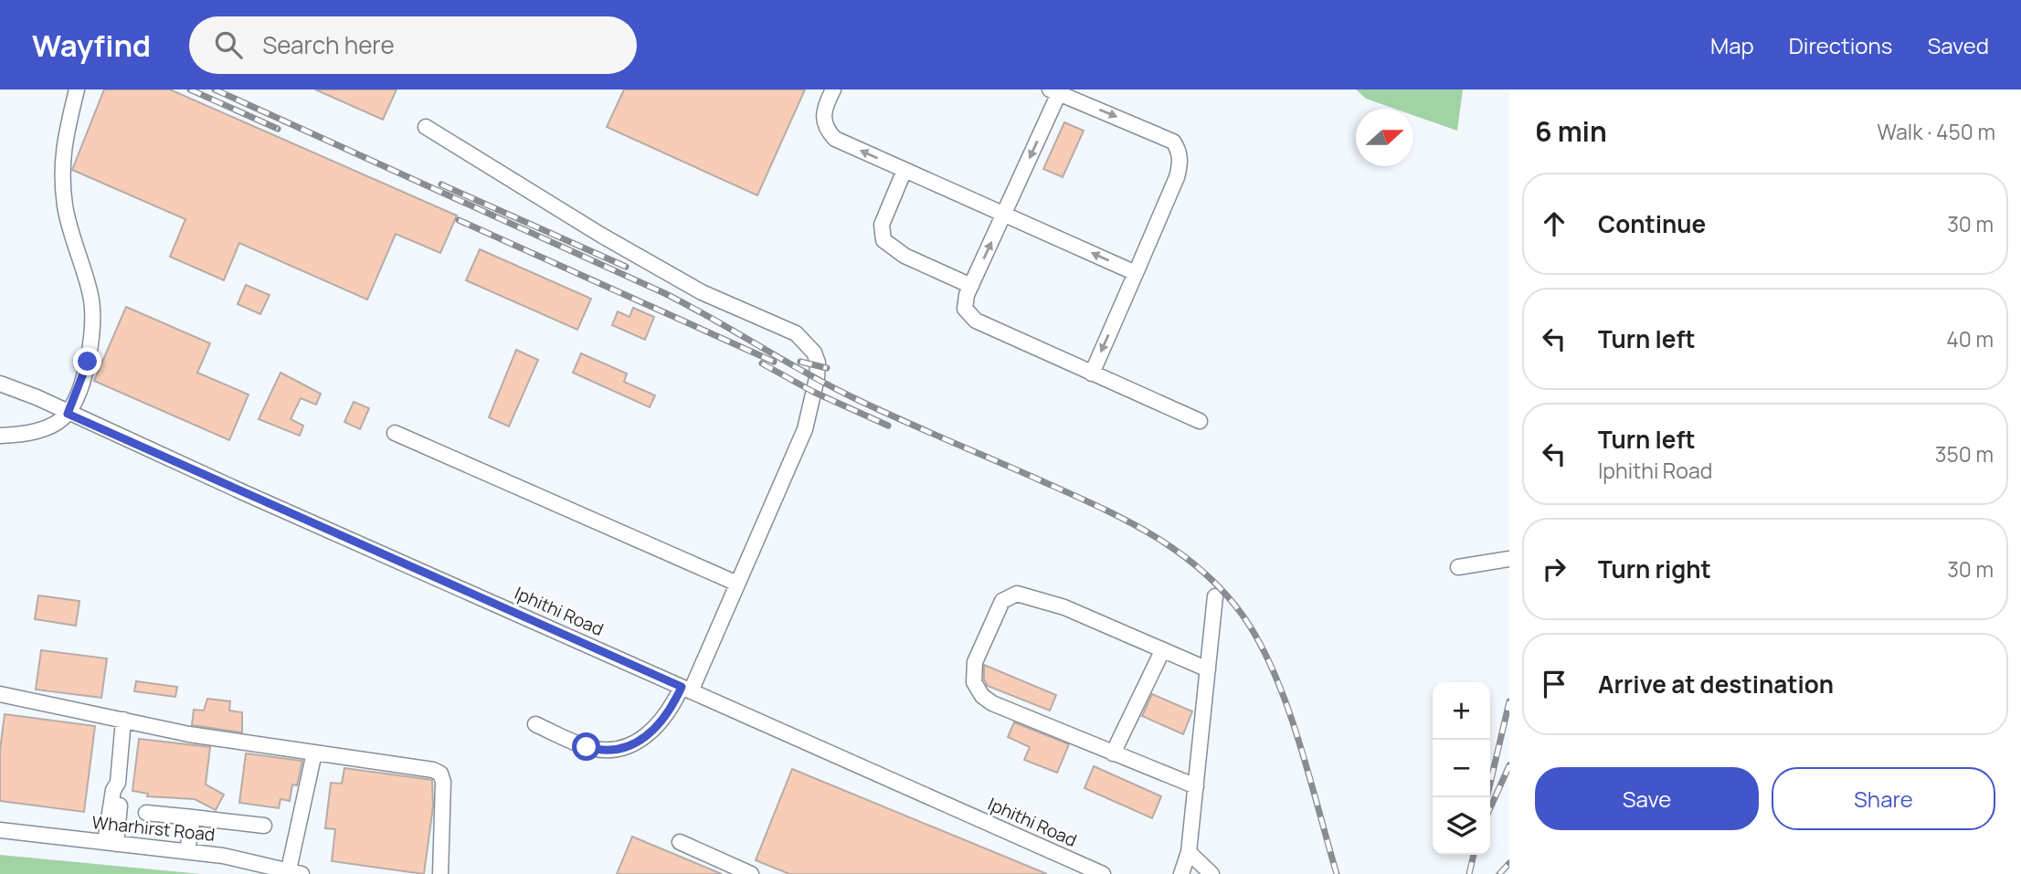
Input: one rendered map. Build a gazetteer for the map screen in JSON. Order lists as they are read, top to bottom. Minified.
{"streets":{"lane":["Iphithi Road","Wharhirst Road"]},"north":"right","page":{"header":"Wayfind","search":"Search here","nav":["Map","Directions","Saved"],"heading":["6 min","Walk · 450 m"],"list":[["Continue","30 m"],["Turn left","40 m"],["Turn left","Iphithi Road","350 m"],["Turn right","30 m"],"Arrive at destination"],"map_buttons":["+","−"],"buttons":["Save","Share"]}}
